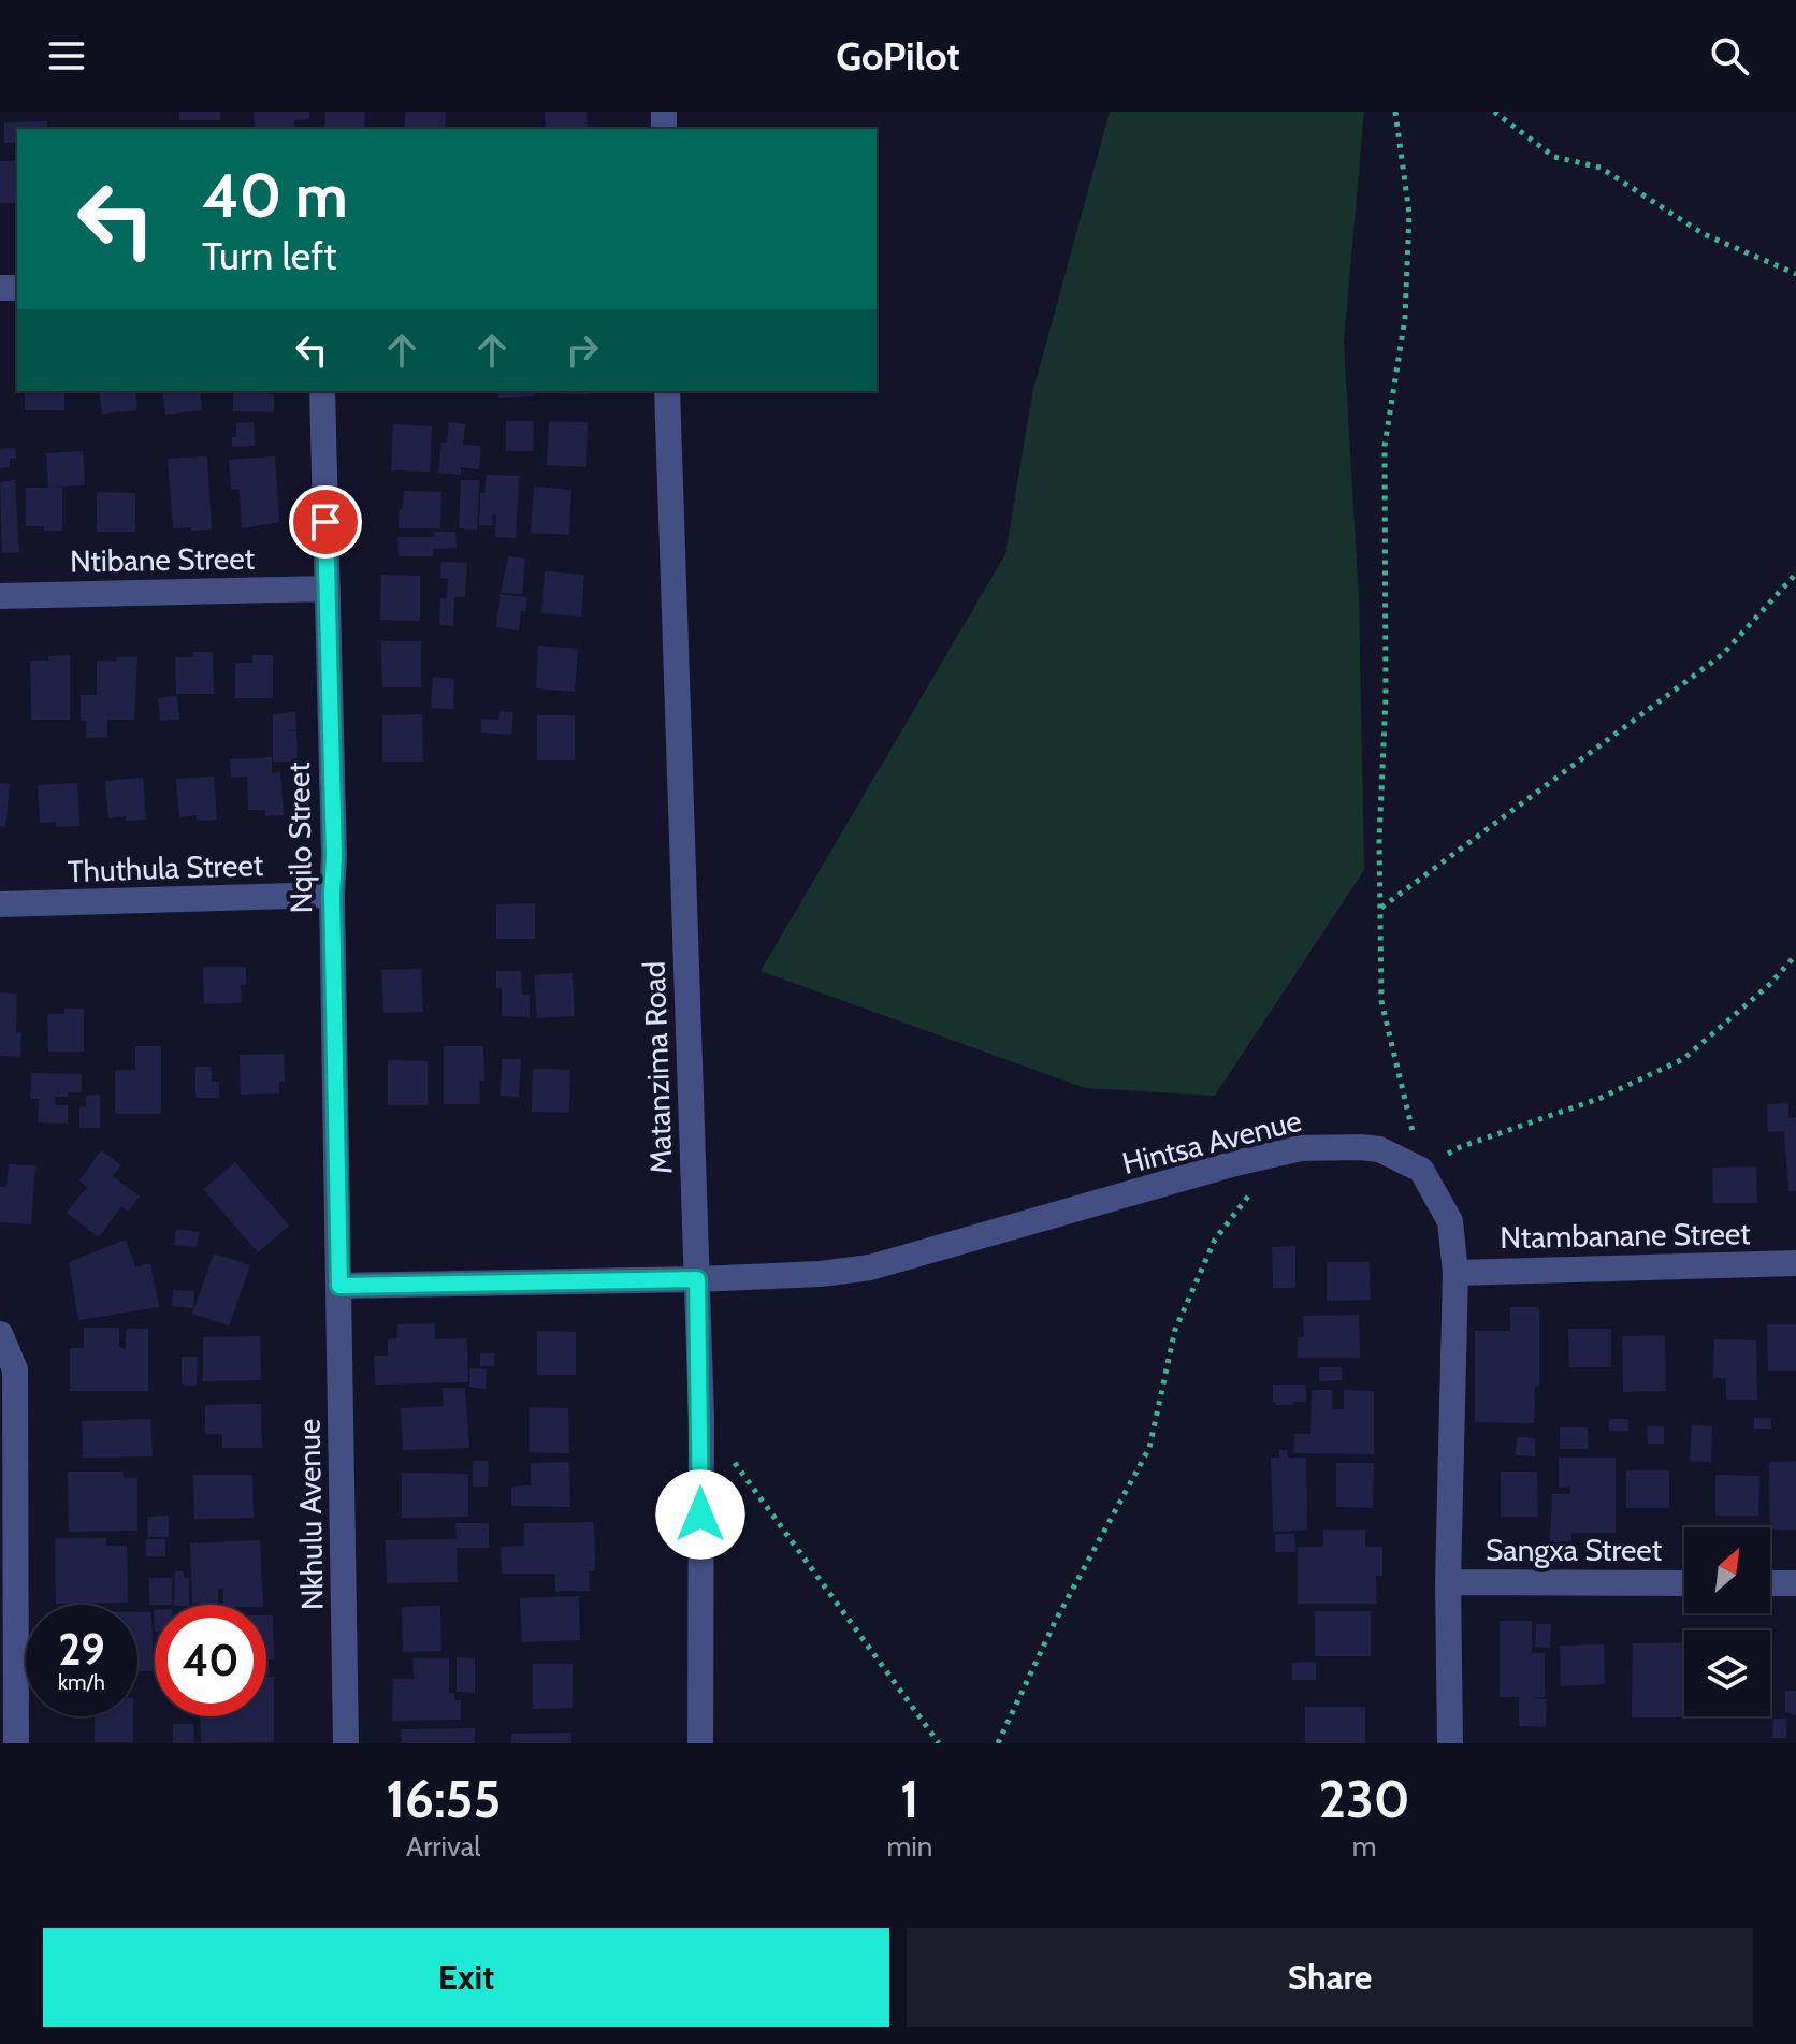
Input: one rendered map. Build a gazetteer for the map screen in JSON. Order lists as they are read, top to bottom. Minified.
{"streets":{"street":["Ntibane Street","Nqilo Street","Thuthula Street","Matanzima Road","Hintsa Avenue","Ntambanane Street","Nkhulu Avenue","Sangxa Street"]},"crossings":[["Ntibane Street","Nqilo Street"],["Nqilo Street","Thuthula Street"],["Nqilo Street","Hintsa Avenue"],["Nqilo Street","Nkhulu Avenue"],["Matanzima Road","Hintsa Avenue"],["Hintsa Avenue","Nkhulu Avenue"]],"north":"top right","page":{"header":"GoPilot","turn":["40 m","Turn left"],"speed":"29 km/h","limit":"40","eta":["16:55","Arrival","1","min","230","m"],"buttons":["Exit","Share"]}}
